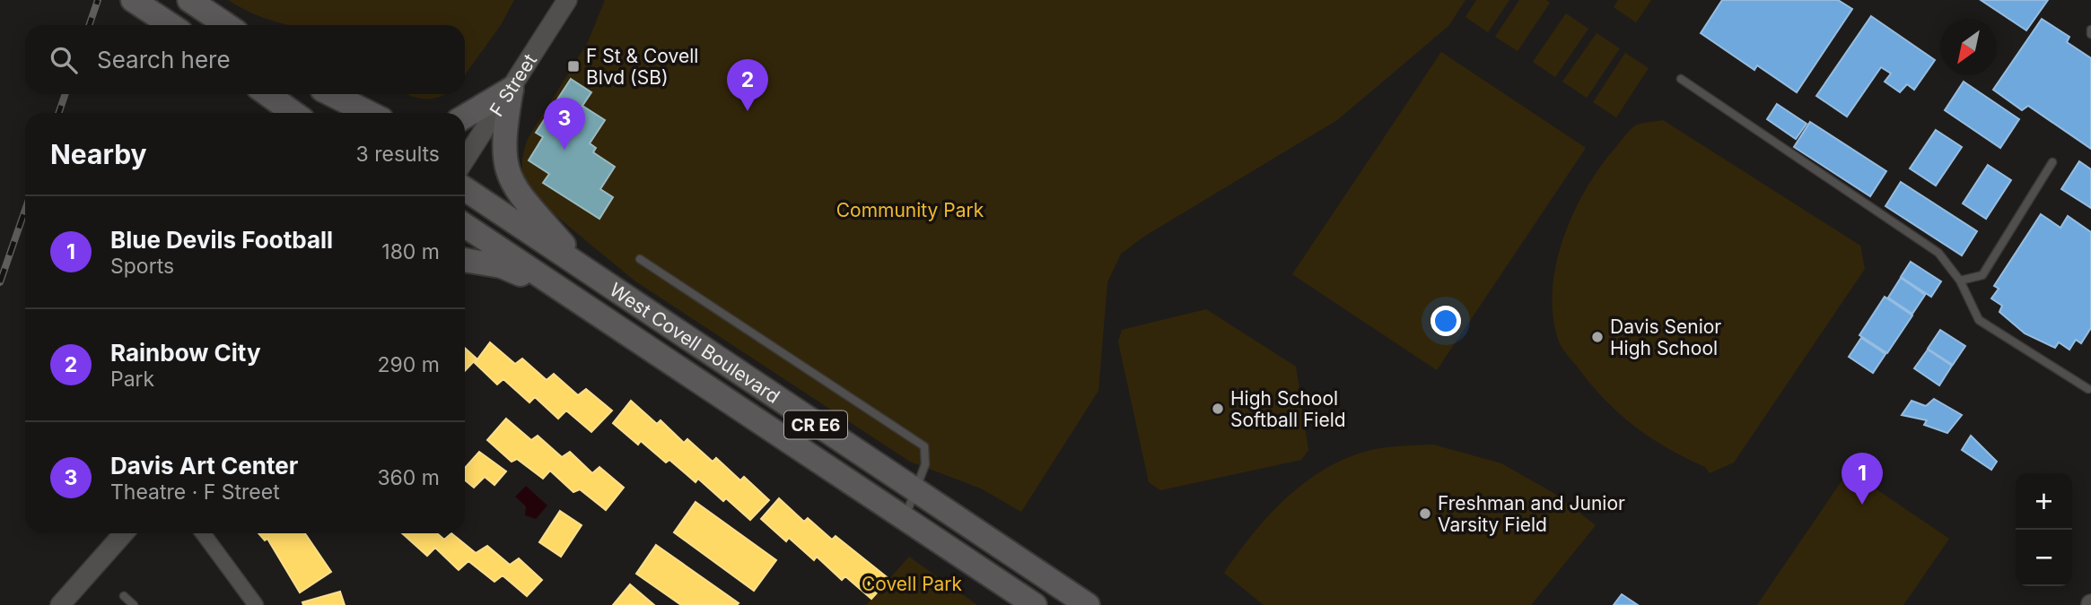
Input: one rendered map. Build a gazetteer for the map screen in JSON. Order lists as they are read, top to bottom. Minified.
{"streets":{"main road":["West Covell Boulevard","CR E6"],"street":["F Street"]},"parks":["Community Park","Covell Park"],"places":{"transit":["F St & Covell Blvd (SB)"],"other":["Davis Senior High School","High School Softball Field","Freshman and Junior Varsity Field"]},"north":"bottom left","page":{"search":"Search here","pins":["2","3","1"],"heading":["Nearby","3 results"],"list":[{"mark":"1","name":"Blue Devils Football","note":"Sports","value":"180 m"},{"mark":"2","name":"Rainbow City","note":"Park","value":"290 m"},{"mark":"3","name":"Davis Art Center","note":"Theatre · F Street","value":"360 m"}],"map_buttons":["+","−"]}}
